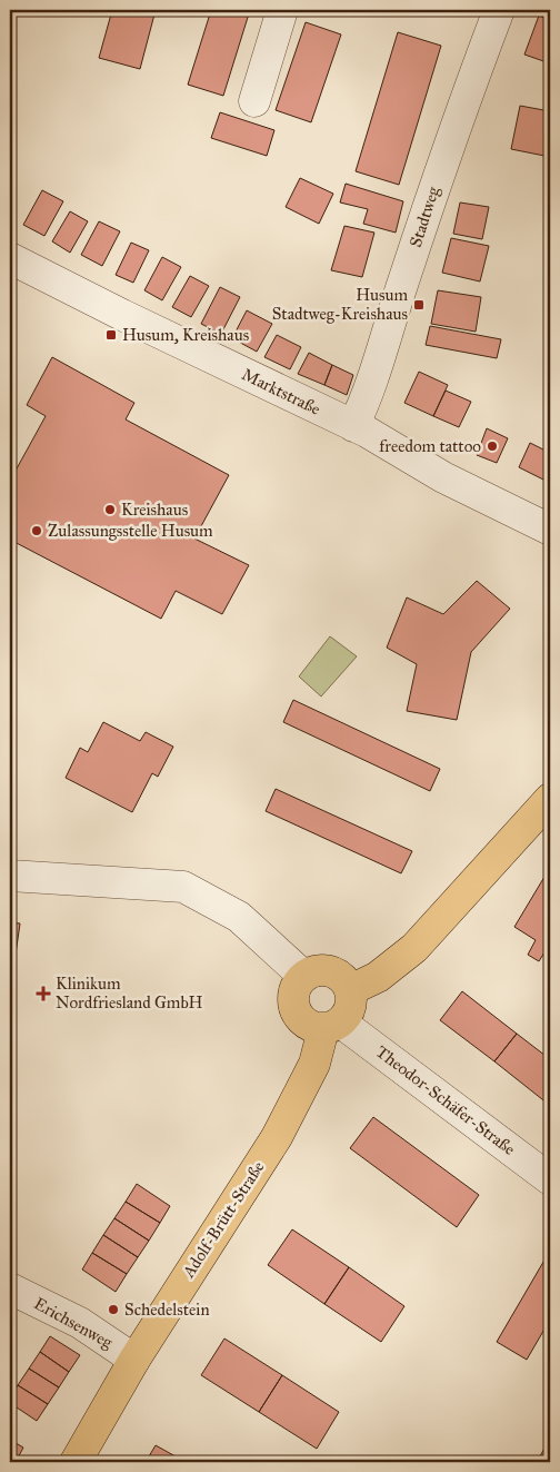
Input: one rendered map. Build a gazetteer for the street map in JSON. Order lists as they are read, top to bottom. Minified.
{"streets":{"main road":["Adolf-Brütt-Straße"],"street":["Stadtweg","Marktstraße","Theodor-Schäfer-Straße","Erichsenweg"]},"crossings":[["Stadtweg","Marktstraße"],["Theodor-Schäfer-Straße","Adolf-Brütt-Straße"],["Adolf-Brütt-Straße","Erichsenweg"]],"places":{"transit":["Husum Stadtweg-Kreishaus","Husum, Kreishaus"],"other":["freedom tattoo","Kreishaus","Zulassungsstelle Husum","Schedelstein"],"health":["Klinikum Nordfriesland GmbH"]}}
